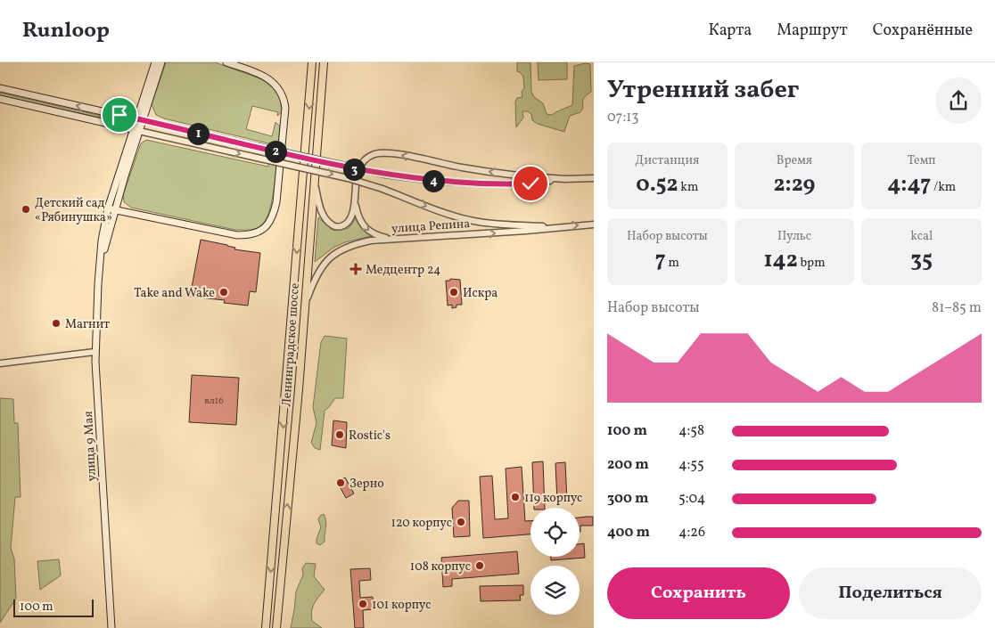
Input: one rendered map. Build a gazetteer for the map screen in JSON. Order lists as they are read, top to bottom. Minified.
{"streets":{"highway":["Ленинградское шоссе"],"main road":["улица 9 Мая"],"street":["улица Репина"]},"crossings":[["улица Репина","Ленинградское шоссе"]],"places":{"other":["Детский сад «Рябинушка»","Take and Wake","Искра","Магнит","Rostic's","Зерно","119 корпус","120 корпус","108 корпус","101 корпус"],"health":["Медцентр 24"]},"house_numbers":["вл16"],"scale_bar":"100 m","page":{"header":"Runloop","nav":["Карта","Маршрут","Сохранённые"],"heading":["Утренний забег","07:13"],"pins":["1","2","3","4"],"stats":[["Дистанция","0.52 km"],["Время","2:29"],["Темп","4:47 /km"],["Набор высоты","7 m"],["Пульс","142 bpm"],["kcal","35"]],"chart":["Набор высоты","81–85 m"],"list":[{"name":"100 m","note":"4:58"},{"name":"200 m","note":"4:55"},{"name":"300 m","note":"5:04"},{"name":"400 m","note":"4:26"}],"buttons":["Сохранить","Поделиться"],"scale":"100 m"}}
